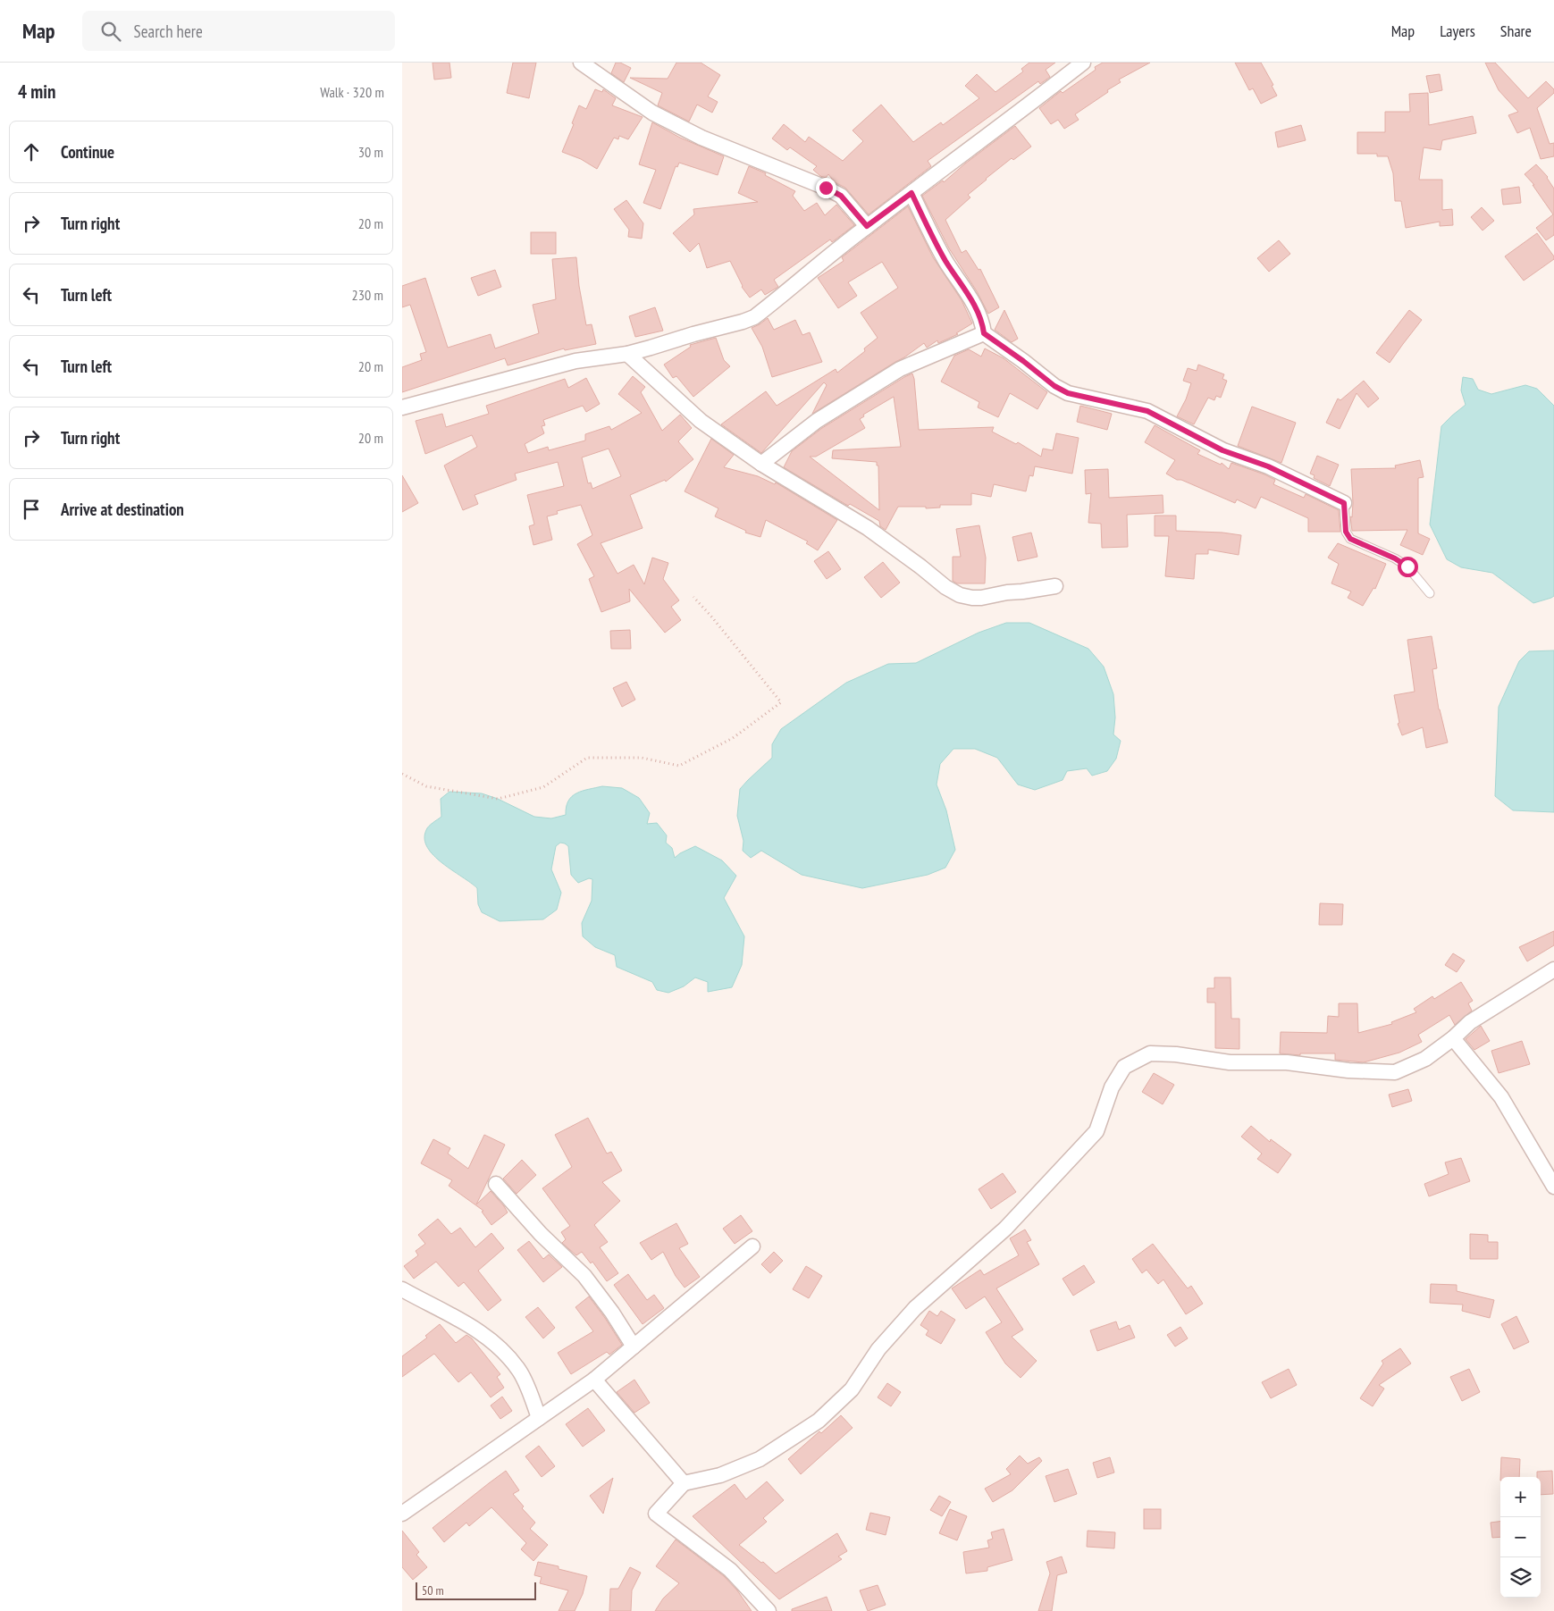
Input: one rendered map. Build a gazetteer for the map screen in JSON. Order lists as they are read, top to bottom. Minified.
{"scale_bar":"50 m","page":{"header":"Map","search":"Search here","nav":["Map","Layers","Share"],"heading":["4 min","Walk · 320 m"],"list":[["Continue","30 m"],["Turn right","20 m"],["Turn left","230 m"],["Turn left","20 m"],["Turn right","20 m"],"Arrive at destination"],"map_buttons":["+","−"],"scale":"50 m"}}
